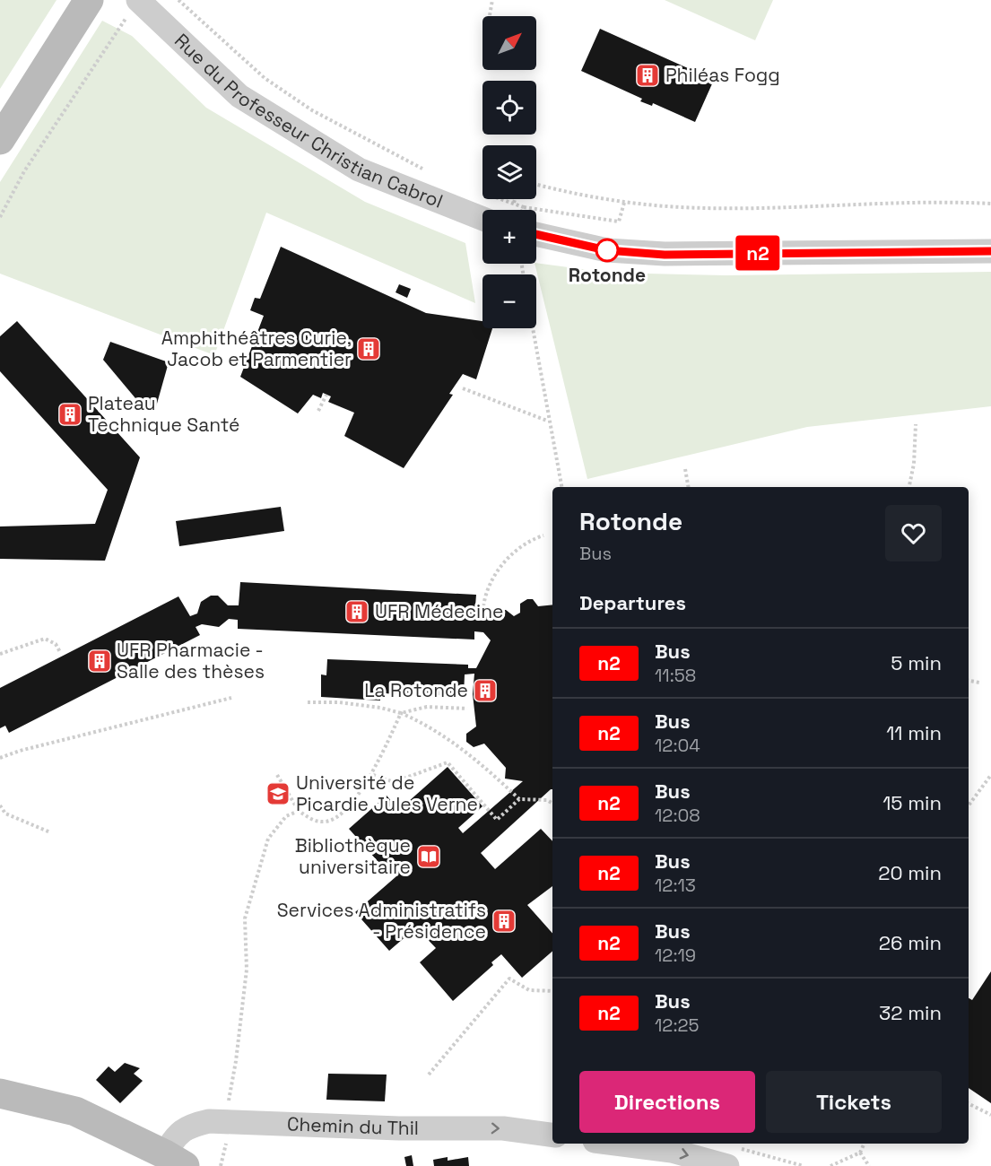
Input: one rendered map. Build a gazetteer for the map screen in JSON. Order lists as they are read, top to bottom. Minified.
{"streets":{"street":["Rue du Professeur Christian Cabrol","Chemin du Thil"]},"places":{"building":["Philéas Fogg","Amphithéâtres Curie, Jacob et Parmentier","Plateau Technique Santé","UFR Médecine","UFR Pharmacie - Salle des thèses","La Rotonde","Services Administratifs - Présidence"],"other":["Rotonde"],"school or university":["Université de Picardie Jules Verne"],"library":["Bibliothèque universitaire"]},"lines":["bus line n2"],"north":"top right","page":{"on_map":"n2","map_buttons":["+","−"],"heading":[["Rotonde","Bus"],"Departures"],"list":[{"mark":"n2","name":"Bus","note":"11:58","value":"5 min"},{"mark":"n2","name":"Bus","note":"12:04","value":"11 min"},{"mark":"n2","name":"Bus","note":"12:08","value":"15 min"},{"mark":"n2","name":"Bus","note":"12:13","value":"20 min"},{"mark":"n2","name":"Bus","note":"12:19","value":"26 min"},{"mark":"n2","name":"Bus","note":"12:25","value":"32 min"}],"buttons":["Directions","Tickets"]}}
